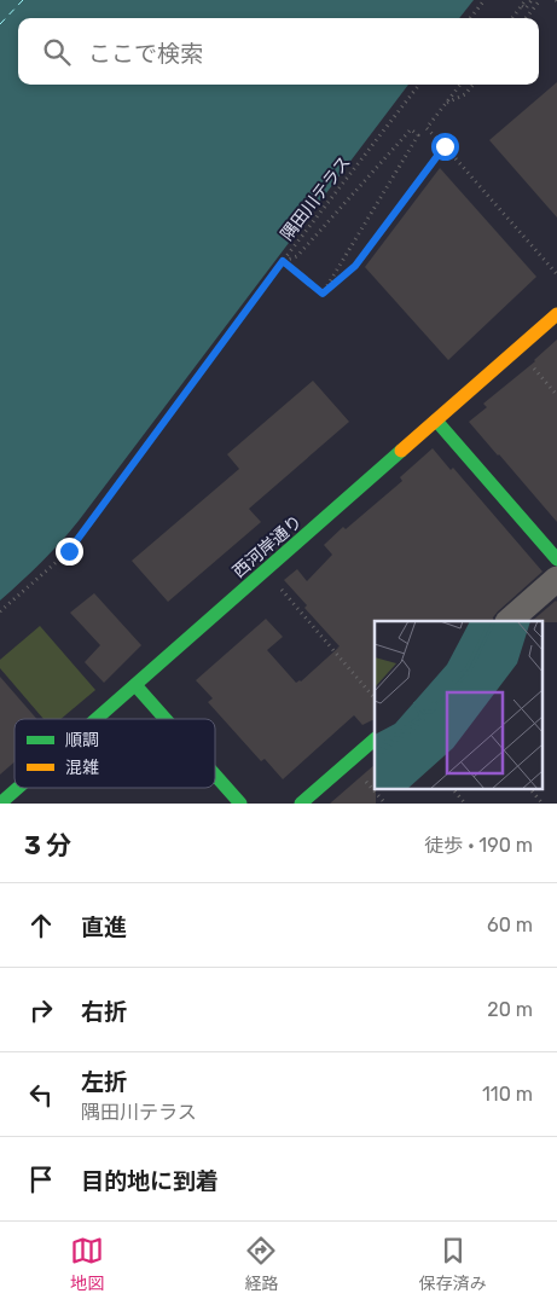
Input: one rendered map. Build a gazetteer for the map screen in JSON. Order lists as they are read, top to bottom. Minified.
{"streets":{"street":["西河岸通り"],"path":["隅田川テラス"]},"legend":["順調","混雑"],"page":{"search":"ここで検索","heading":["3 分","徒歩 · 190 m"],"list":[["直進","60 m"],["右折","20 m"],["左折","隅田川テラス","110 m"],"目的地に到着"],"nav":["地図","経路","保存済み"]}}
